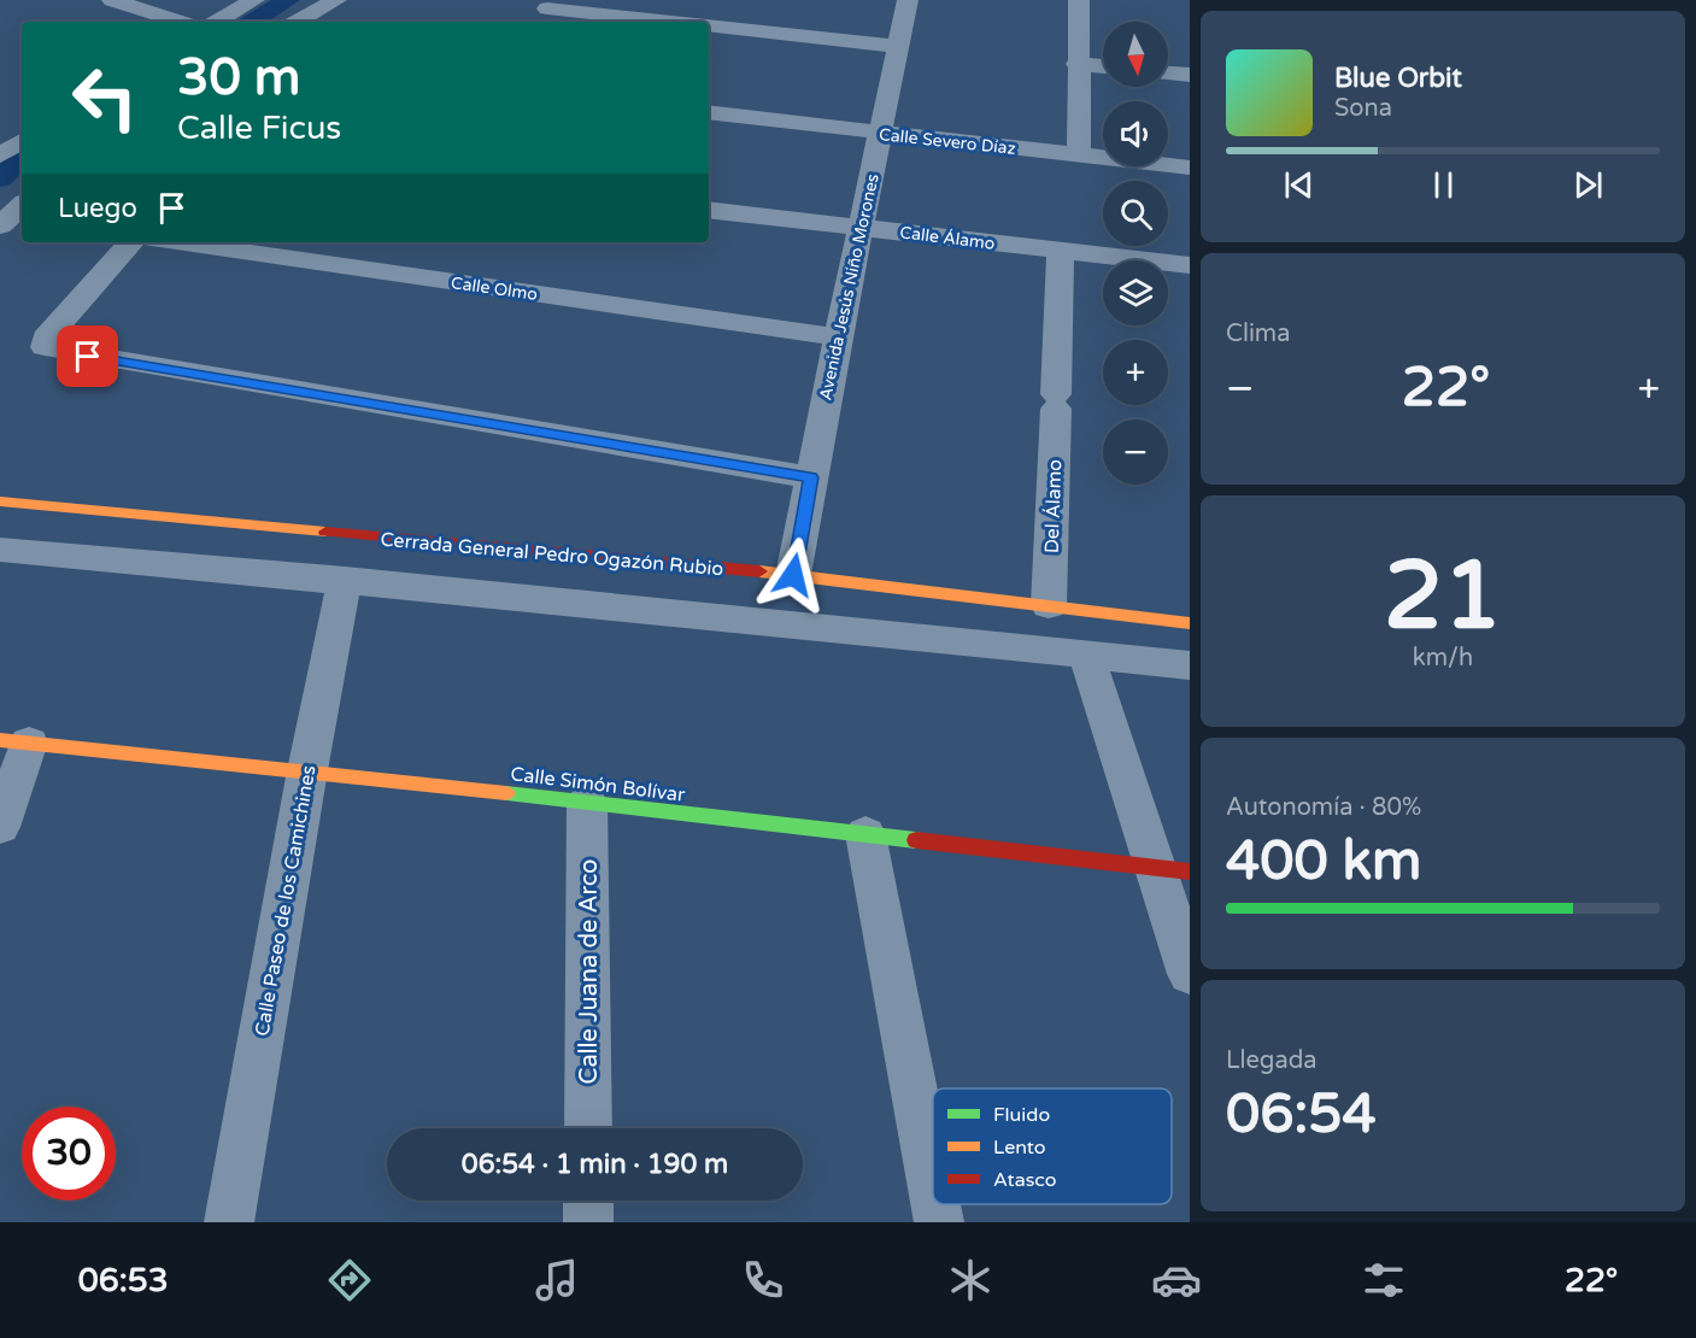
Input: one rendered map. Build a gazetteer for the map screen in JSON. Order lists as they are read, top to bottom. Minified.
{"streets":{"street":["Calle Severo Díaz","Calle Álamo","Avenida Jesús Niño Morones","Calle Olmo","Del Álamo","Cerrada General Pedro Ogazón Rubio","Calle Simón Bolívar","Calle Paseo de los Camichines","Calle Juana de Arco"]},"crossings":[["Calle Severo Díaz","Avenida Jesús Niño Morones"],["Calle Álamo","Avenida Jesús Niño Morones"],["Calle Álamo","Del Álamo"],["Avenida Jesús Niño Morones","Calle Olmo"],["Avenida Jesús Niño Morones","Cerrada General Pedro Ogazón Rubio"],["Del Álamo","Cerrada General Pedro Ogazón Rubio"],["Calle Simón Bolívar","Calle Paseo de los Camichines"],["Calle Simón Bolívar","Calle Juana de Arco"]],"legend":["Fluido","Lento","Atasco"],"north":"bottom","page":{"map_buttons":["+","−"],"turn":["30 m","Calle Ficus"],"song":["Blue Orbit","Sona"],"then":"Luego","tile":["Clima",["21","km/h"],["Autonomía · 80%","400 km"],["Llegada","06:54"]],"heat":["−","22°","+"],"limit":"30","trip":"06:54 · 1 min · 190 m","tabs":["06:53","22°"]}}
